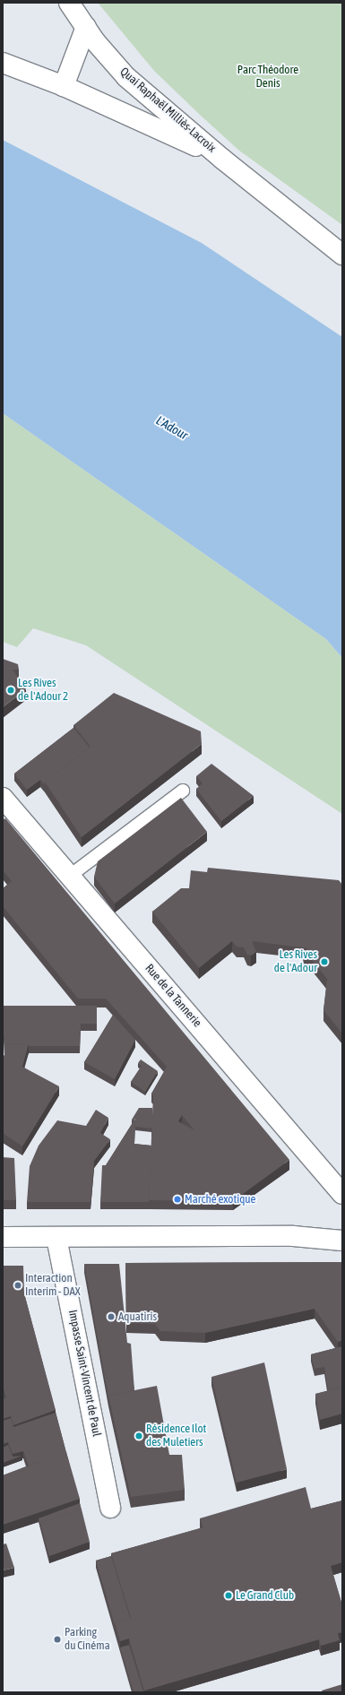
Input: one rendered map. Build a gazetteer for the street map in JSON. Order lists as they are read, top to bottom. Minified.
{"streets":{"street":["Quai Raphaël Milliès-Lacroix","Rue de la Tannerie","Impasse Saint-Vincent de Paul"]},"water":["L'Adour"],"parks":["Parc Théodore Denis"],"places":["Les Rives de l'Adour 2","Les Rives de l'Adour","Marché exotique","Interaction Interim - DAX","Aquatiris","Résidence Ilot des Muletiers","Le Grand Club","Parking du Cinéma"]}
